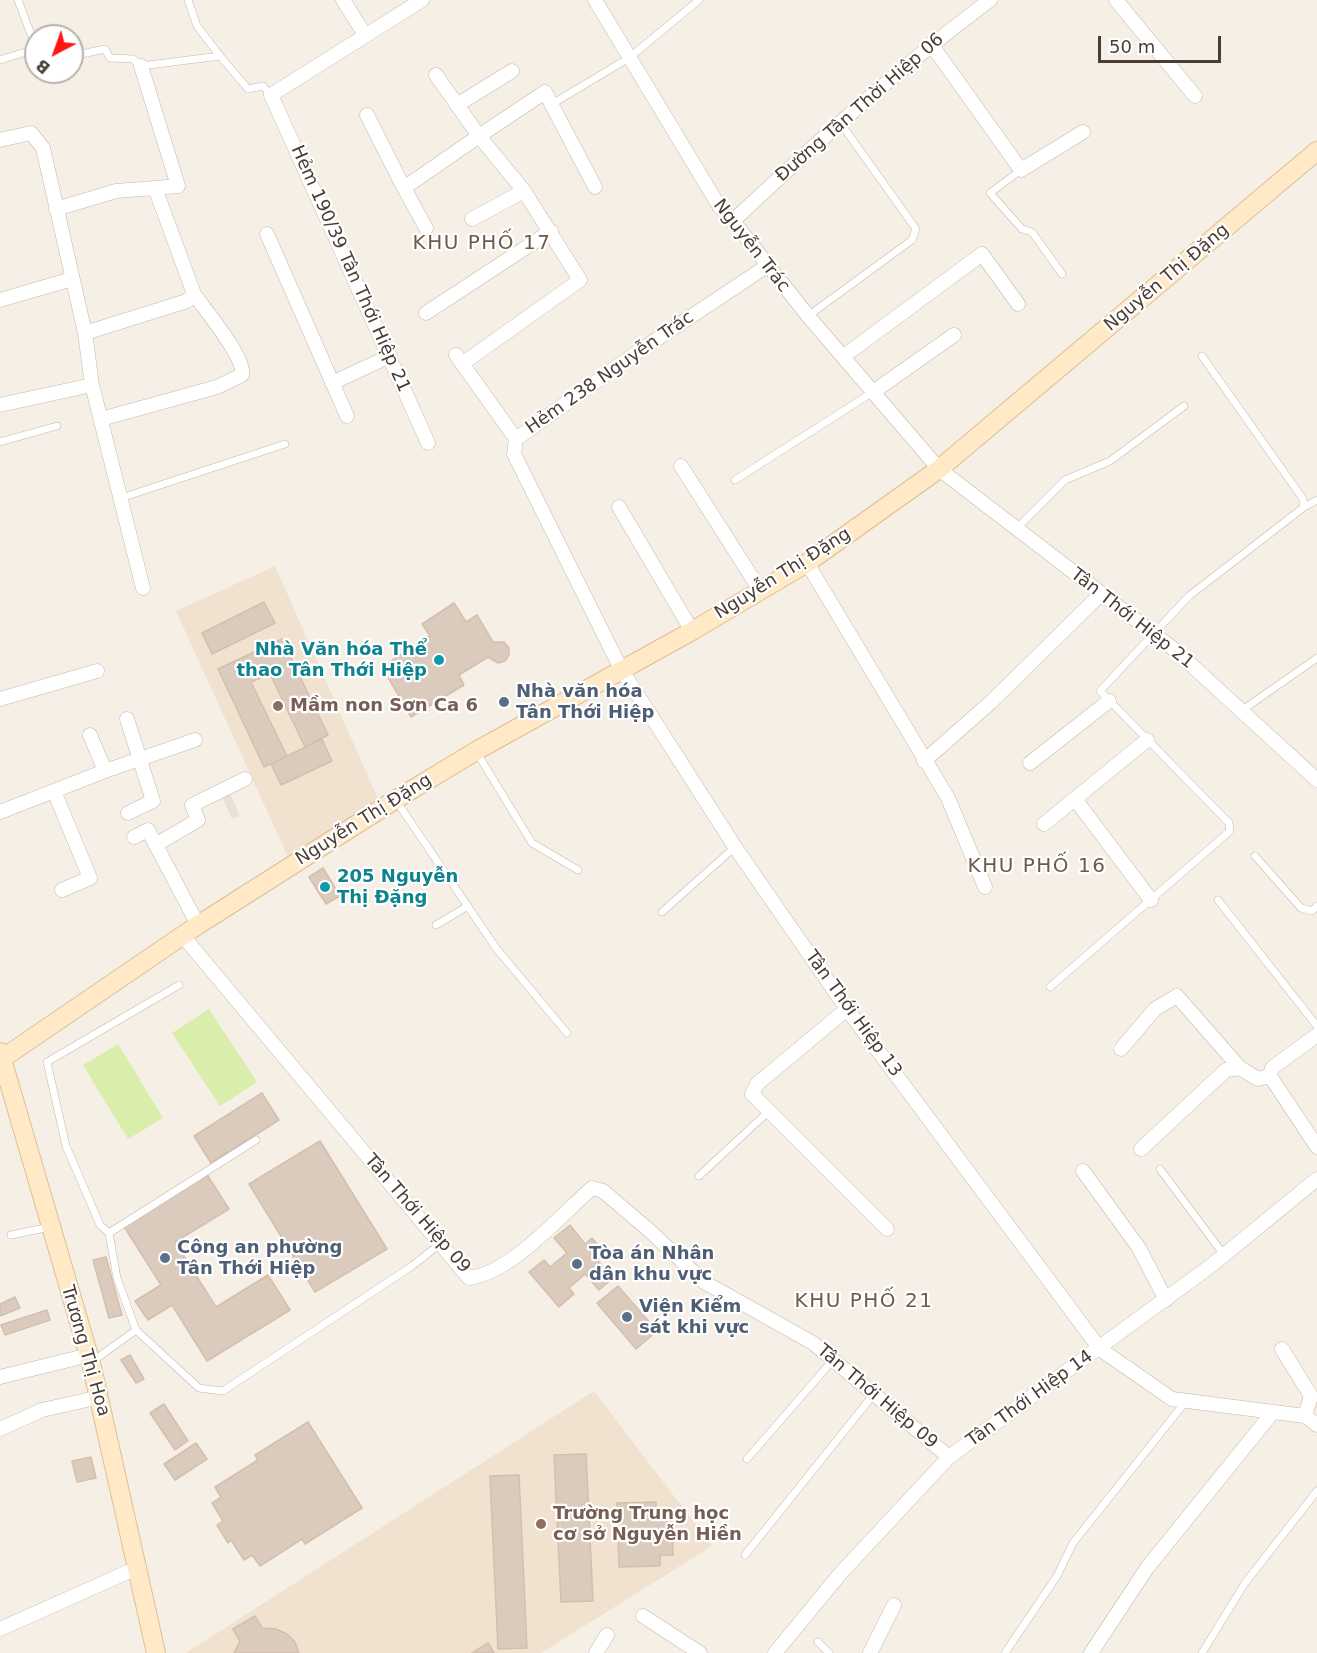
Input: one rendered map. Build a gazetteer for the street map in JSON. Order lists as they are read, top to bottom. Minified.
{"streets":{"street":["Đường Tân Thời Hiệp 06","Nguyễn Trác","Hẻm 190/39 Tân Thới Hiệp 21","Nguyễn Thị Đặng","Hẻm 238 Nguyễn Trác","Tân Thới Hiệp 21","Tân Thới Hiệp 13","Tân Thới Hiệp 09","Trương Thị Hoa","Tân Thới Hiệp 14"]},"crossings":[["Đường Tân Thời Hiệp 06","Nguyễn Trác"],["Nguyễn Trác","Nguyễn Thị Đặng"],["Nguyễn Trác","Hẻm 238 Nguyễn Trác"],["Nguyễn Trác","Tân Thới Hiệp 21"],["Nguyễn Thị Đặng","Hẻm 238 Nguyễn Trác"],["Nguyễn Thị Đặng","Tân Thới Hiệp 21"],["Nguyễn Thị Đặng","Tân Thới Hiệp 13"],["Nguyễn Thị Đặng","Tân Thới Hiệp 09"],["Nguyễn Thị Đặng","Trương Thị Hoa"],["Hẻm 238 Nguyễn Trác","Tân Thới Hiệp 13"],["Tân Thới Hiệp 13","Tân Thới Hiệp 14"],["Tân Thới Hiệp 09","Tân Thới Hiệp 14"]],"districts":["KHU PHỐ 17","KHU PHỐ 16","KHU PHỐ 21"],"places":["Nhà Văn hóa Thể thao Tân Thới Hiệp","Nhà văn hóa Tân Thới Hiệp","Mầm non Sơn Ca 6","205 Nguyễn Thị Đặng","Công an phường Tân Thới Hiệp","Tòa án Nhân dân khu vực","Viện Kiểm sát khi vực","Trường Trung học cơ sở Nguyễn Hiền"],"scale_bar":"50 m","north":"bottom left"}
